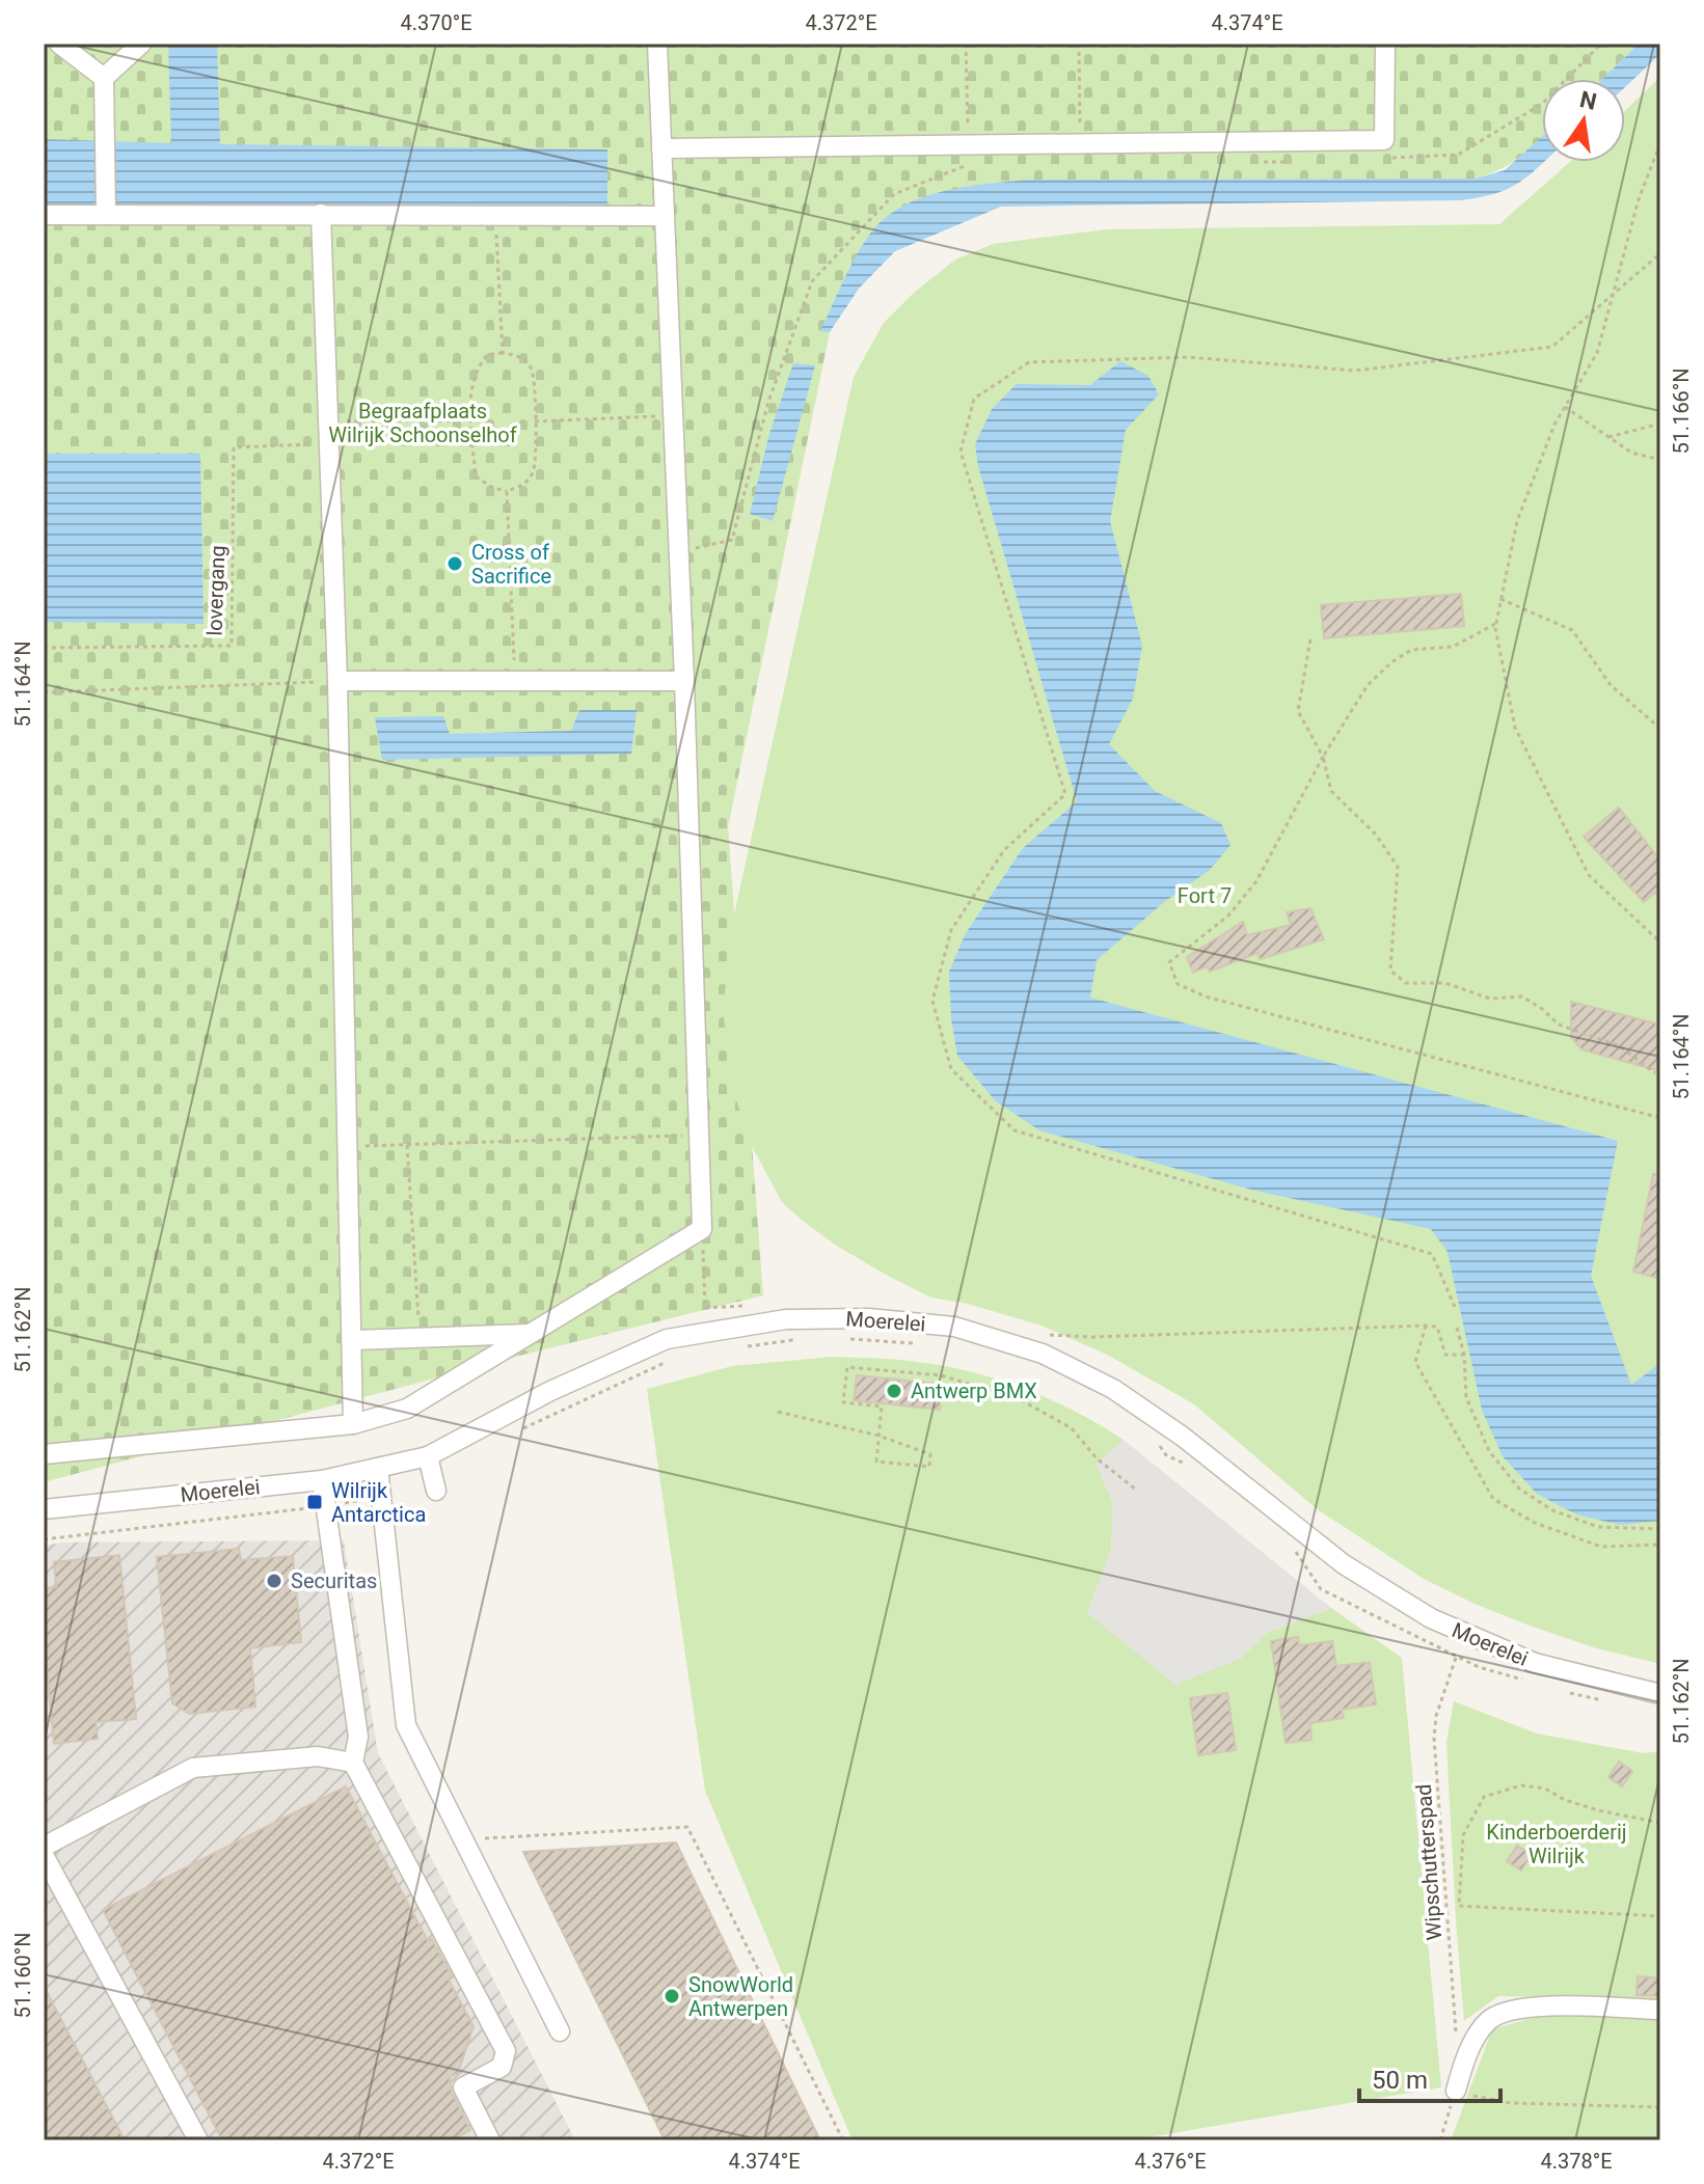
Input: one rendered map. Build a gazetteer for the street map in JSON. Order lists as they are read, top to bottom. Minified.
{"streets":{"street":["Moerelei"],"path":["lovergang","Wipschutterspad"]},"parks":["Begraafplaats Wilrijk Schoonselhof","Fort 7","Kinderboerderij Wilrijk"],"places":{"other":["Cross of Sacrifice","Antwerp BMX","Securitas","SnowWorld Antwerpen"],"transit":["Wilrijk Antarctica"]},"scale_bar":"50 m","north":"top","coordinates":["4.370°E","4.372°E","4.374°E","51.166°N","51.164°N","51.162°N","51.160°N","4.376°E","4.378°E"]}
